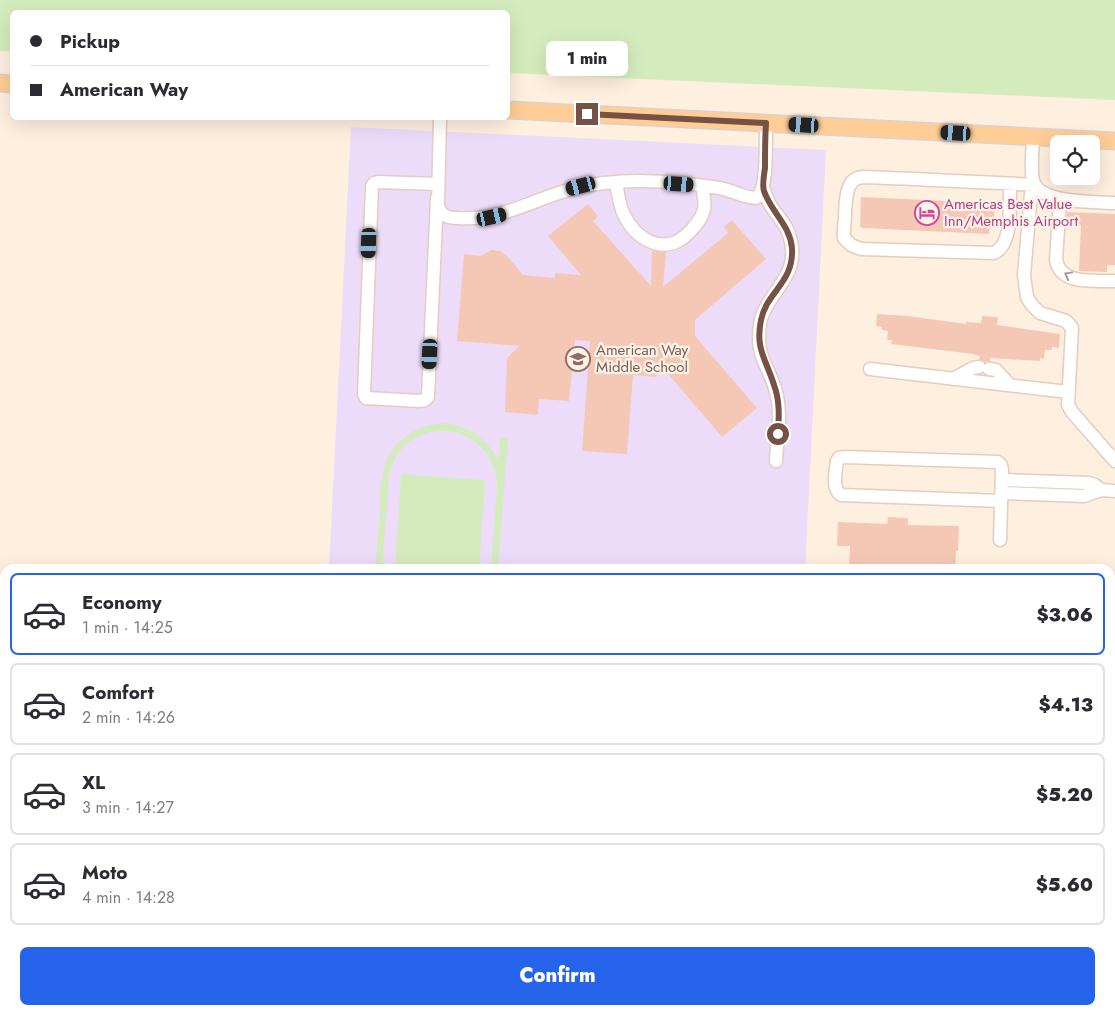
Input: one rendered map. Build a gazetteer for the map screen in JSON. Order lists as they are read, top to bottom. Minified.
{"places":{"hotel":["Americas Best Value Inn/Memphis Airport"],"school or university":["American Way Middle School"]},"page":{"banner":["Pickup","American Way"],"bubble":"1 min","list":[{"name":"Economy","note":"1 min · 14:25","value":"$3.06"},{"name":"Comfort","note":"2 min · 14:26","value":"$4.13"},{"name":"XL","note":"3 min · 14:27","value":"$5.20"},{"name":"Moto","note":"4 min · 14:28","value":"$5.60"}],"buttons":"Confirm"}}
